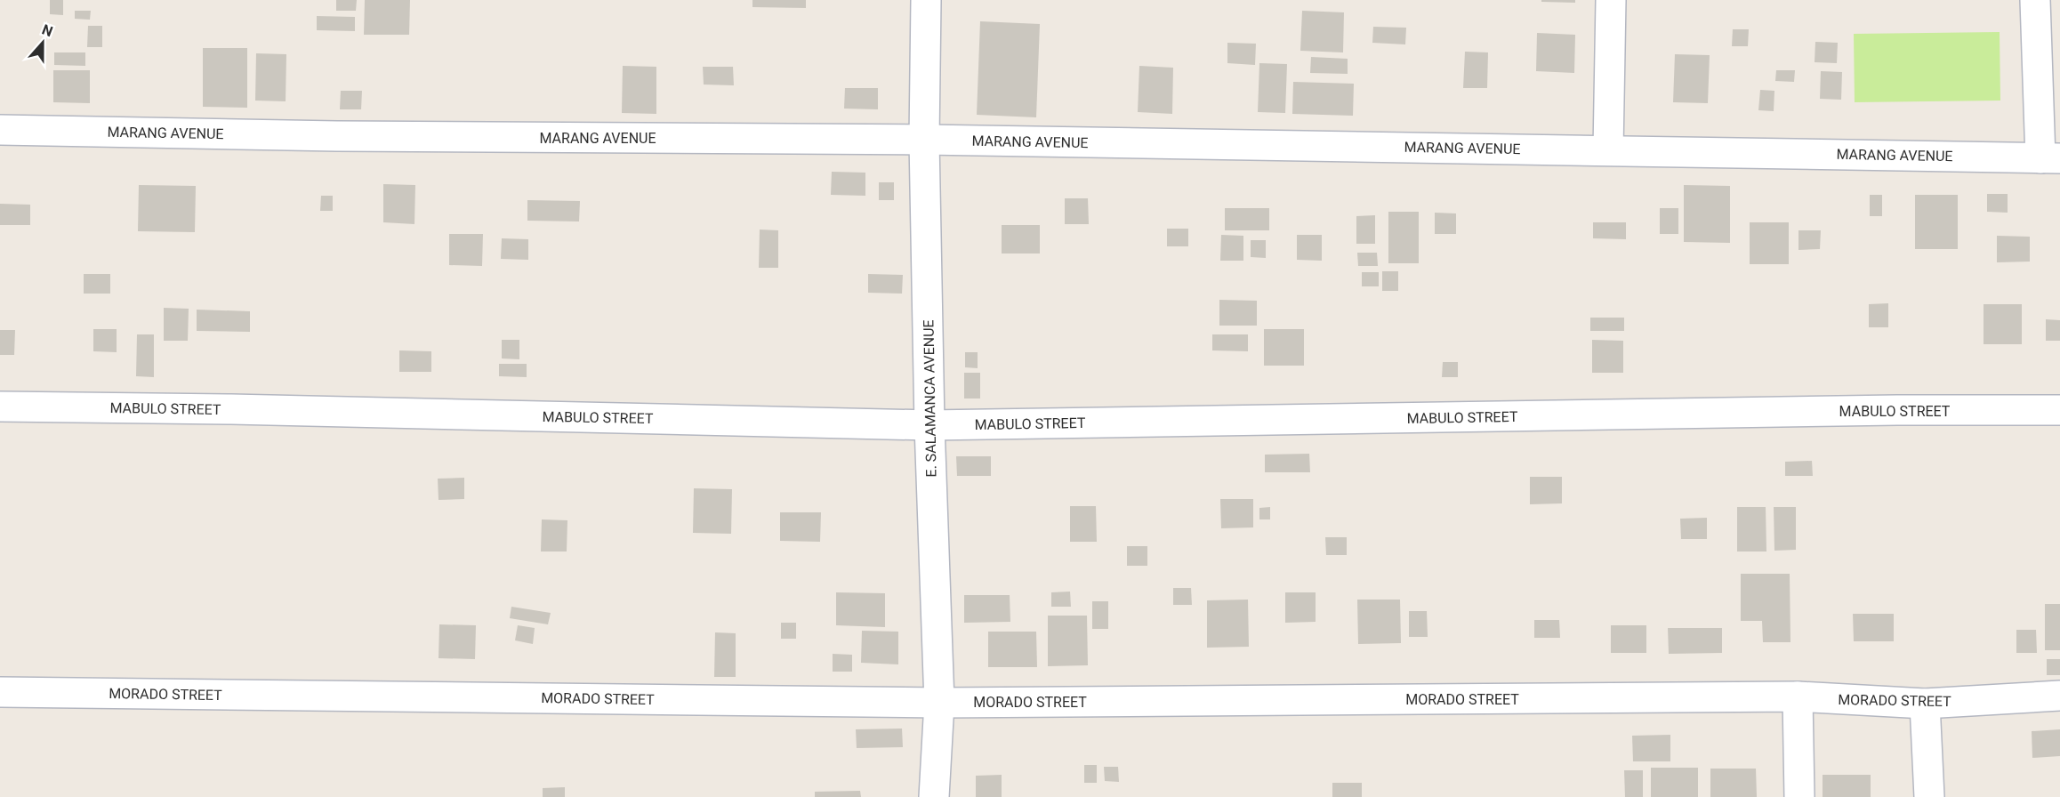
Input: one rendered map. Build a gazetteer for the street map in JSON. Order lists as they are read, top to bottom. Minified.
{"streets":{"street":["MARANG AVENUE","E. SALAMANCA AVENUE","MABULO STREET","MORADO STREET"]},"crossings":[["MARANG AVENUE","E. SALAMANCA AVENUE"],["E. SALAMANCA AVENUE","MABULO STREET"],["E. SALAMANCA AVENUE","MORADO STREET"]],"north":"top"}
